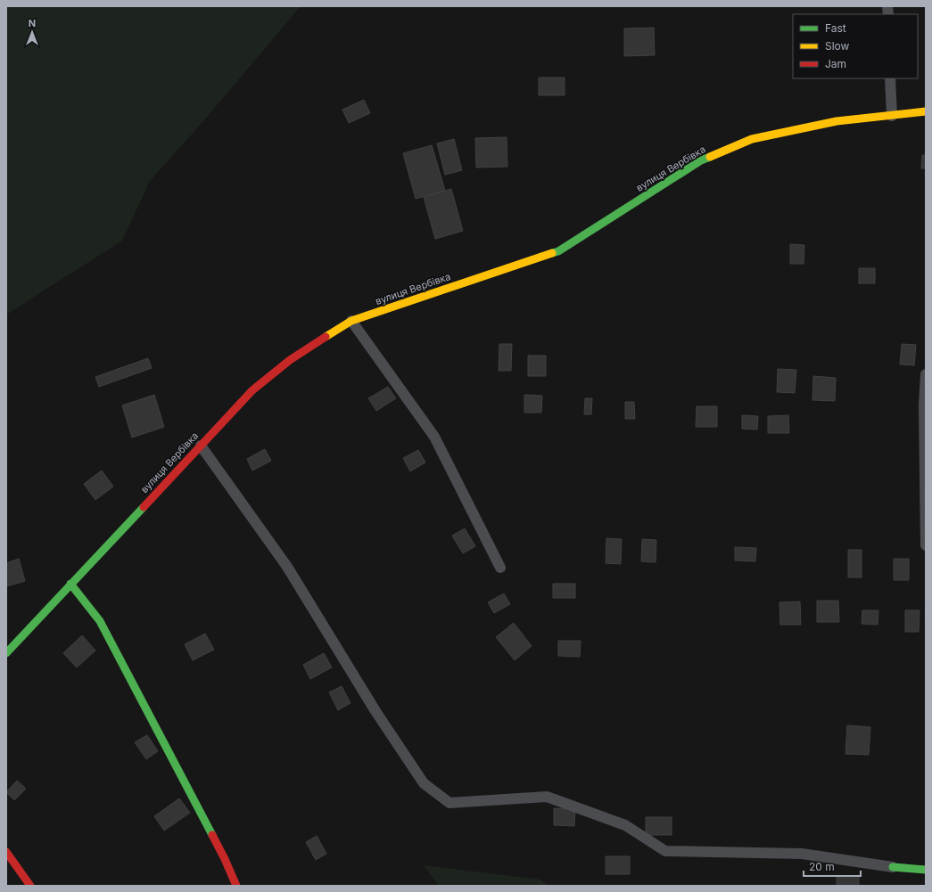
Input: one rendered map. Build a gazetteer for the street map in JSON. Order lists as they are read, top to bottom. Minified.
{"streets":{"street":["вулиця Вербівка"]},"legend":["Fast","Slow","Jam"],"scale_bar":"20 m","north":"top"}
